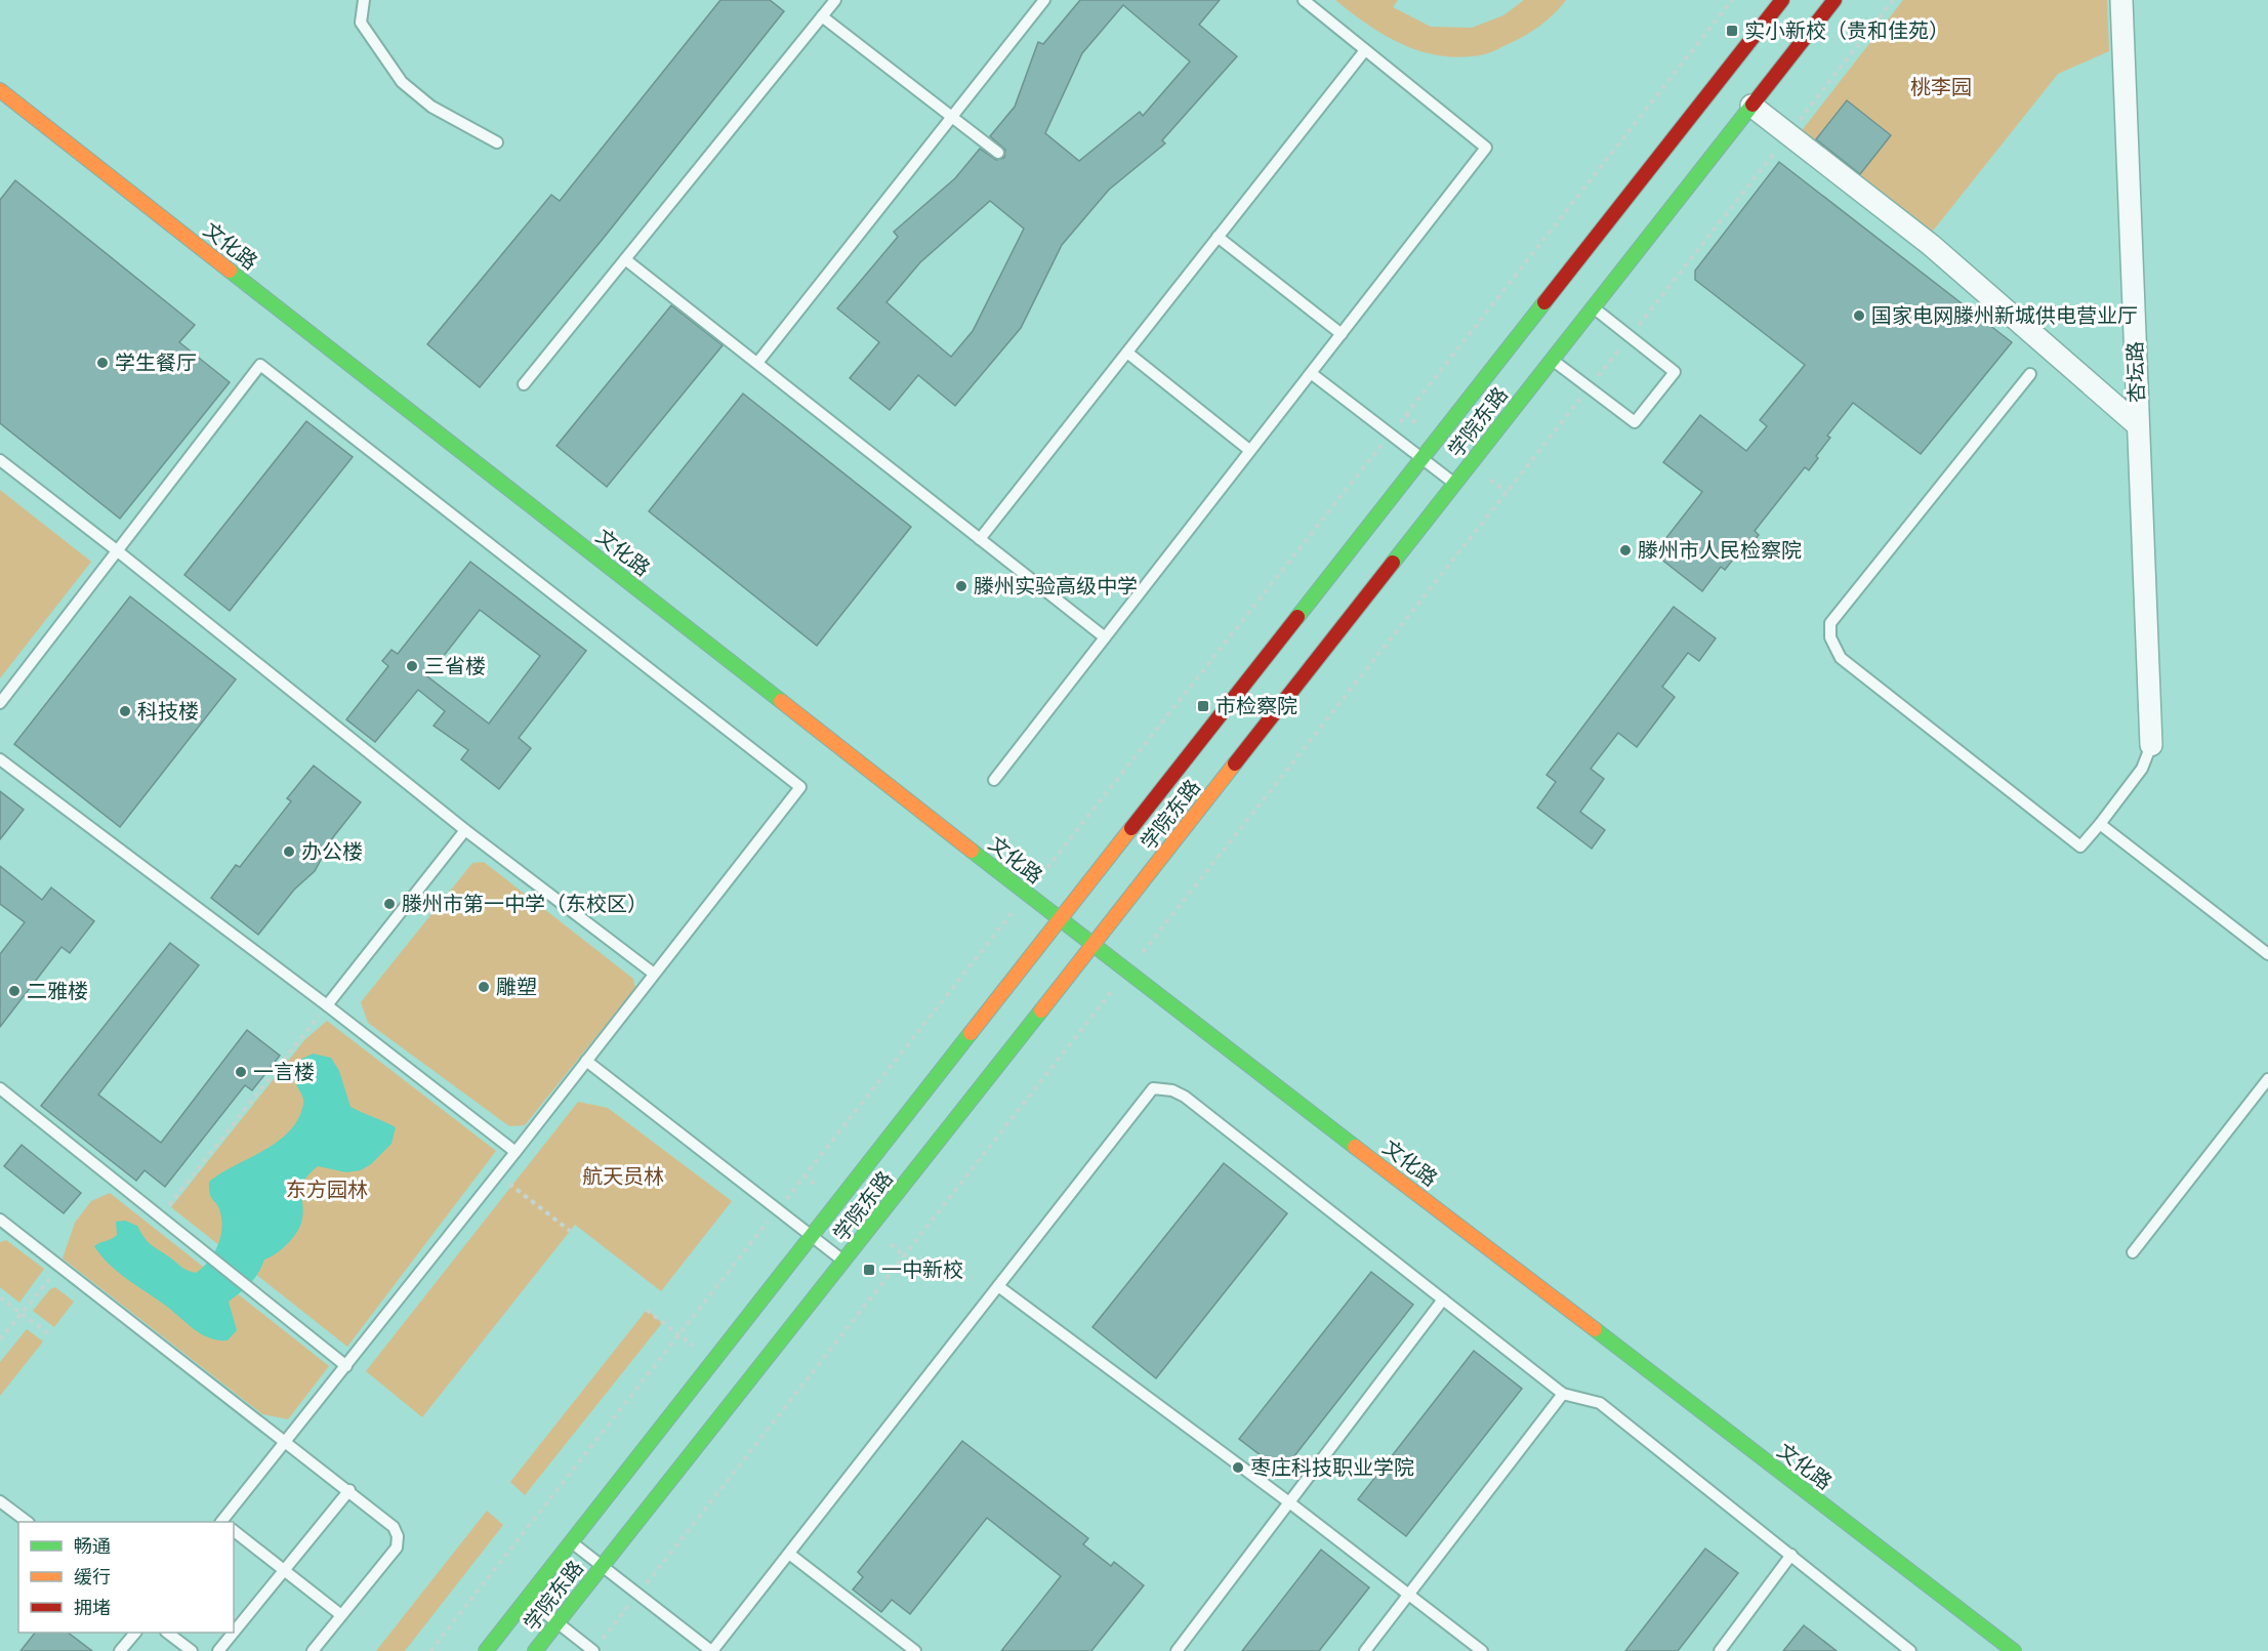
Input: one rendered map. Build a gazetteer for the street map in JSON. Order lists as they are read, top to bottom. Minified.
{"streets":{"main road":["文化路","学院东路"],"street":["杏坛路"]},"crossings":[["文化路","学院东路"]],"parks":["桃李园","航天员林","东方园林"],"places":{"transit":["实小新校（贵和佳苑）","市检察院","一中新校"],"other":["国家电网滕州新城供电营业厅","学生餐厅","滕州市人民检察院","滕州实验高级中学","三省楼","科技楼","办公楼","滕州市第一中学（东校区）","雕塑","二雅楼","一言楼","枣庄科技职业学院"]},"legend":["畅通","缓行","拥堵"]}
